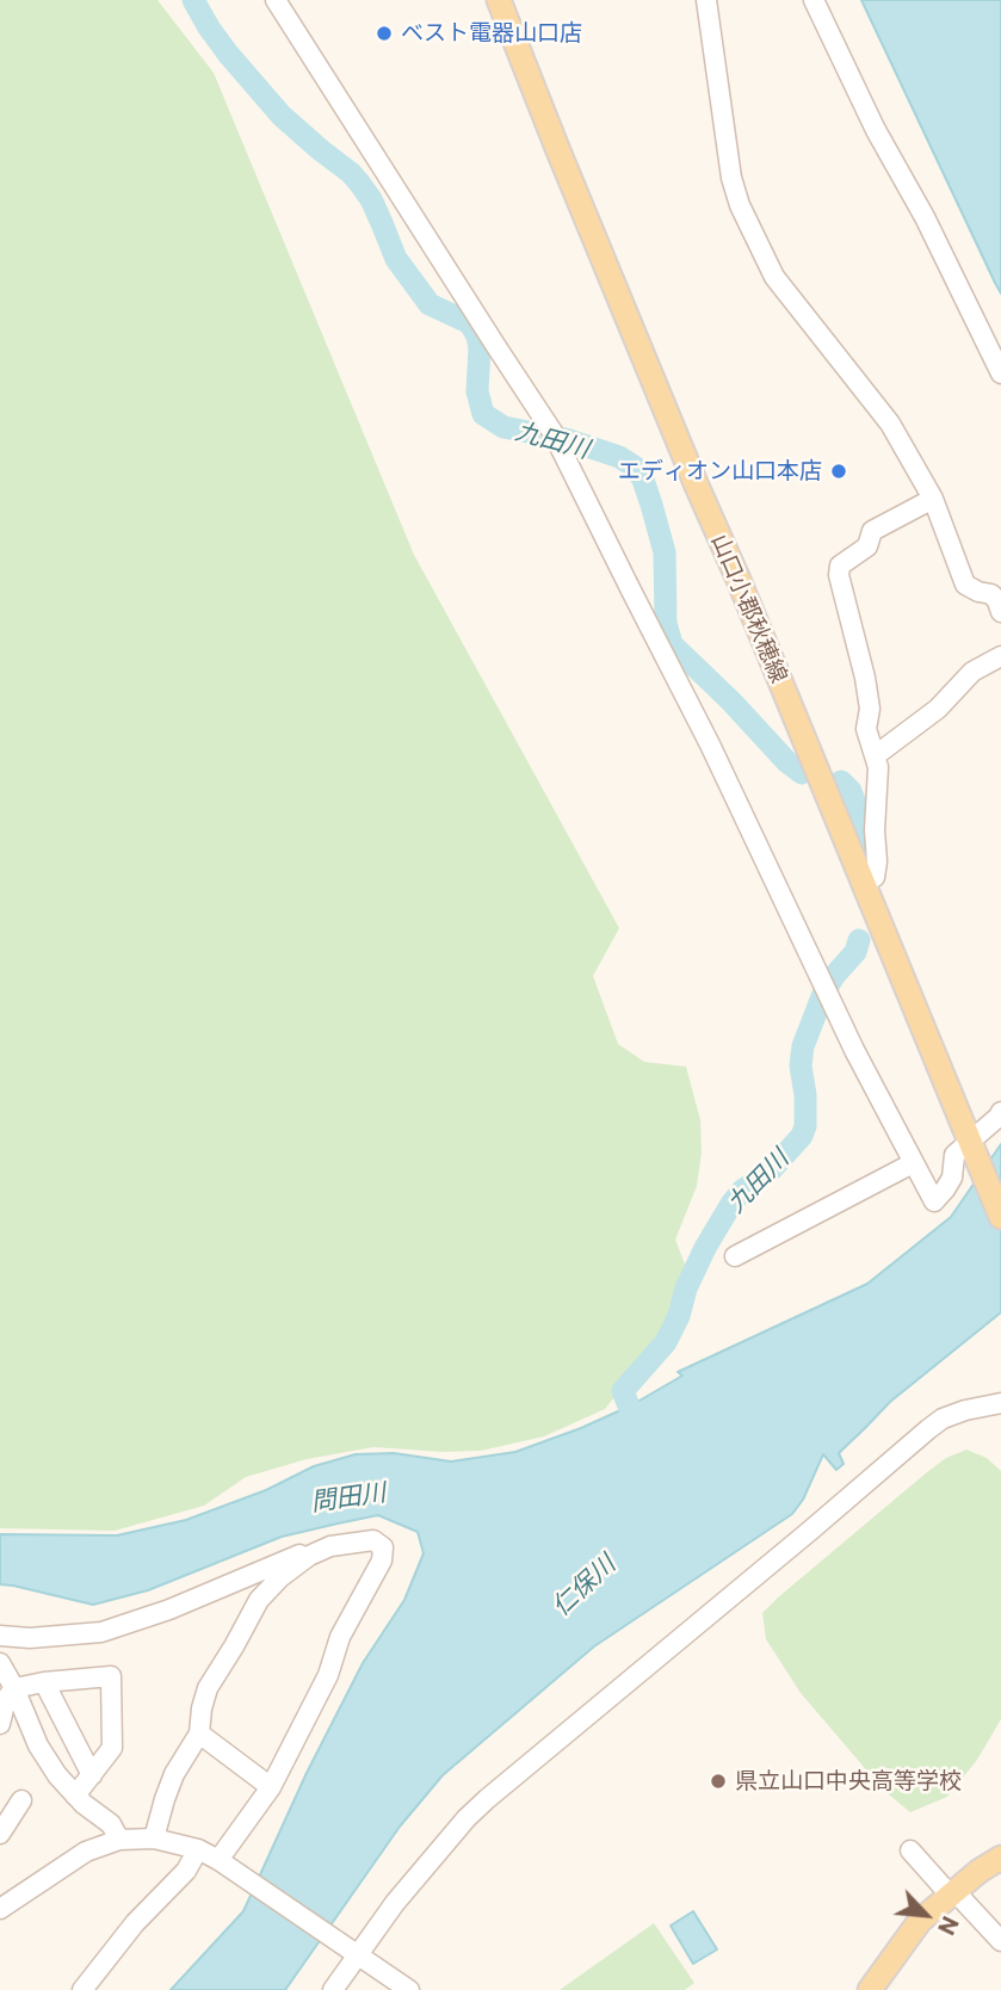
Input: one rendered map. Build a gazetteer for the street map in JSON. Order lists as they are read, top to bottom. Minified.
{"streets":{"main road":["山口小郡秋穂線"]},"water":["九田川","問田川","仁保川"],"places":["ベスト電器山口店","エディオン山口本店","県立山口中央高等学校"],"north":"bottom right"}
